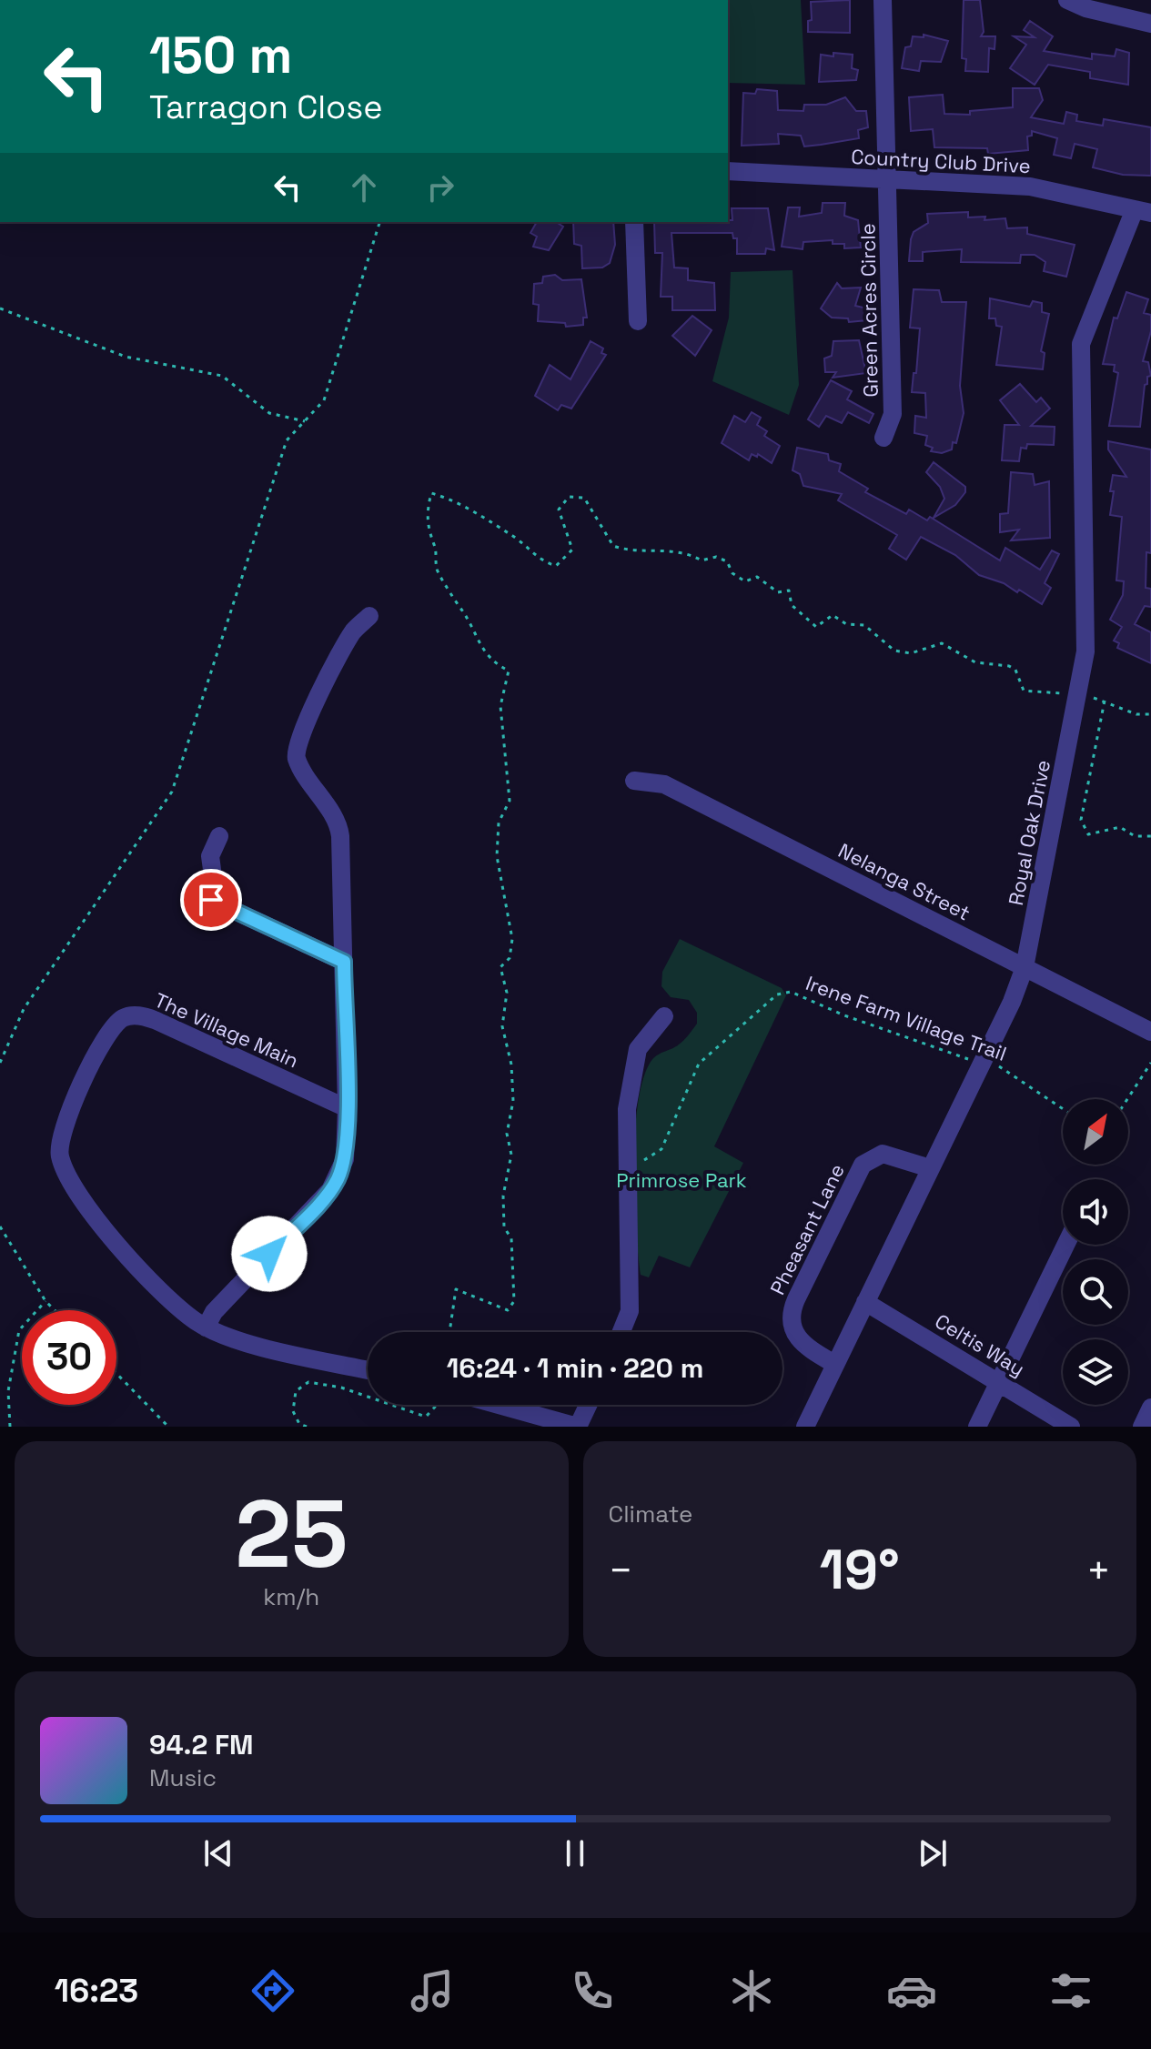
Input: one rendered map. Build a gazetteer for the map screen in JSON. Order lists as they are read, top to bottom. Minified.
{"streets":{"street":["Country Club Drive","Green Acres Circle","Royal Oak Drive","Nelanga Street","The Village Main","Pheasant Lane","Celtis Way"],"path":["Irene Farm Village Trail"]},"crossings":[["Country Club Drive","Green Acres Circle"],["Country Club Drive","Royal Oak Drive"],["Royal Oak Drive","Nelanga Street"],["Royal Oak Drive","Irene Farm Village Trail"],["Royal Oak Drive","Pheasant Lane"],["Royal Oak Drive","Celtis Way"]],"parks":["Primrose Park"],"north":"top right","page":{"turn":["150 m","Tarragon Close"],"limit":"30","trip":"16:24 · 1 min · 220 m","tile":[["25","km/h"],"Climate"],"heat":["−","19°","+"],"song":["94.2 FM","Music"],"tabs":"16:23"}}
